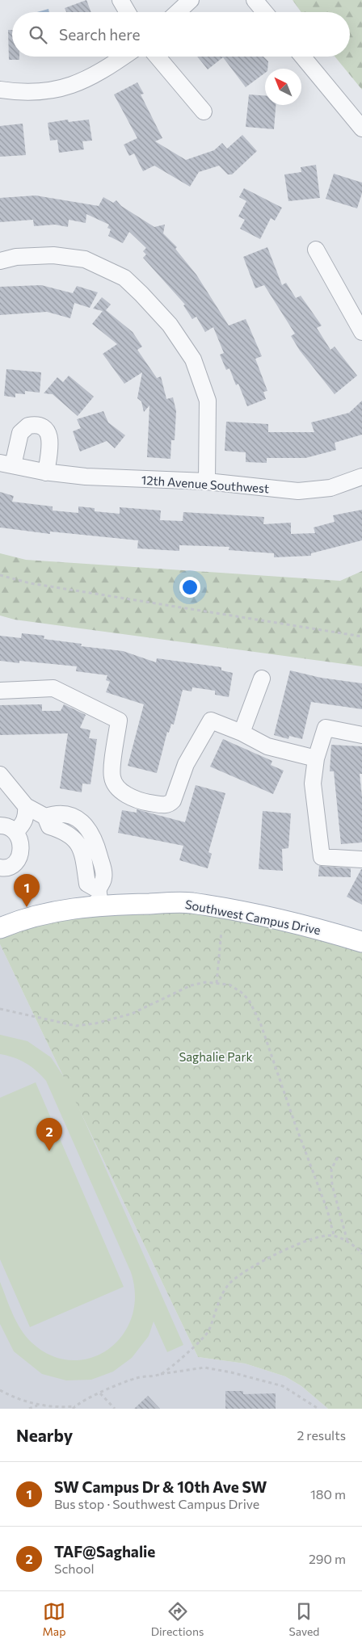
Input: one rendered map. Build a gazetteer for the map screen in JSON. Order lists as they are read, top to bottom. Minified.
{"streets":{"main road":["Southwest Campus Drive"],"street":["12th Avenue Southwest"]},"parks":["Saghalie Park"],"north":"top left","page":{"search":"Search here","pins":["1","2"],"heading":["Nearby","2 results"],"list":[{"mark":"1","name":"SW Campus Dr & 10th Ave SW","note":"Bus stop · Southwest Campus Drive","value":"180 m"},{"mark":"2","name":"TAF@Saghalie","note":"School","value":"290 m"}],"nav":["Map","Directions","Saved"]}}
